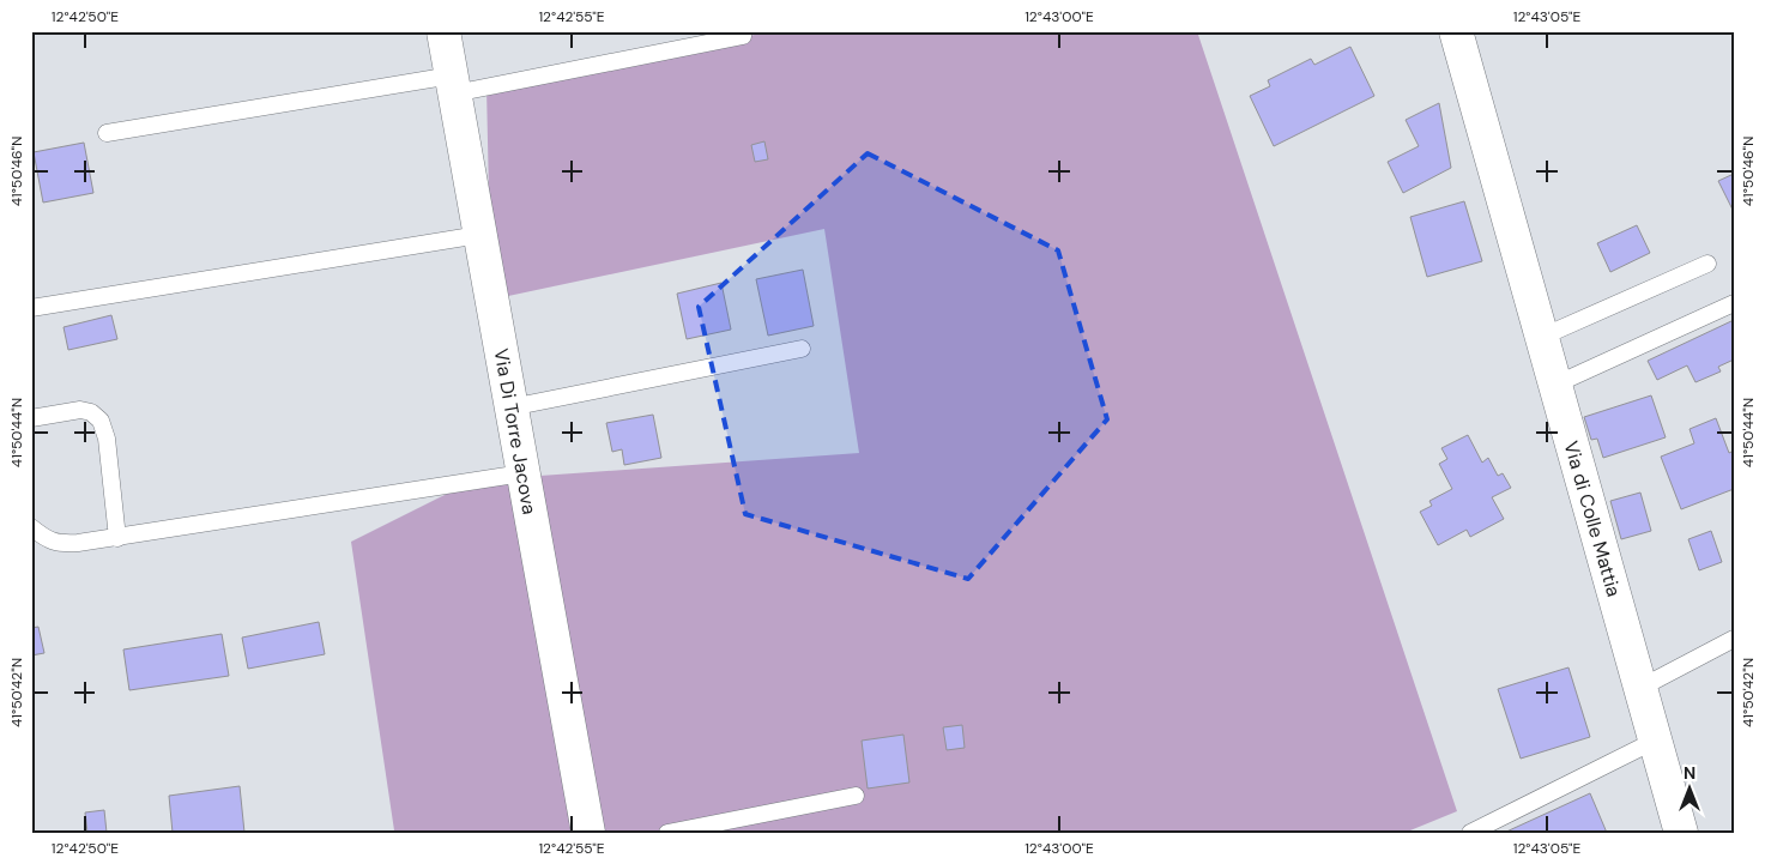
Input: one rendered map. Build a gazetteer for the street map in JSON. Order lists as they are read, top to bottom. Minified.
{"streets":{"street":["Via Di Torre Jacova","Via di Colle Mattia"]},"north":"top","coordinates":["12°42'50\"E","12°42'55\"E","12°43'00\"E","12°43'05\"E","41°50'46\"N","41°50'44\"N","41°50'42\"N"]}
